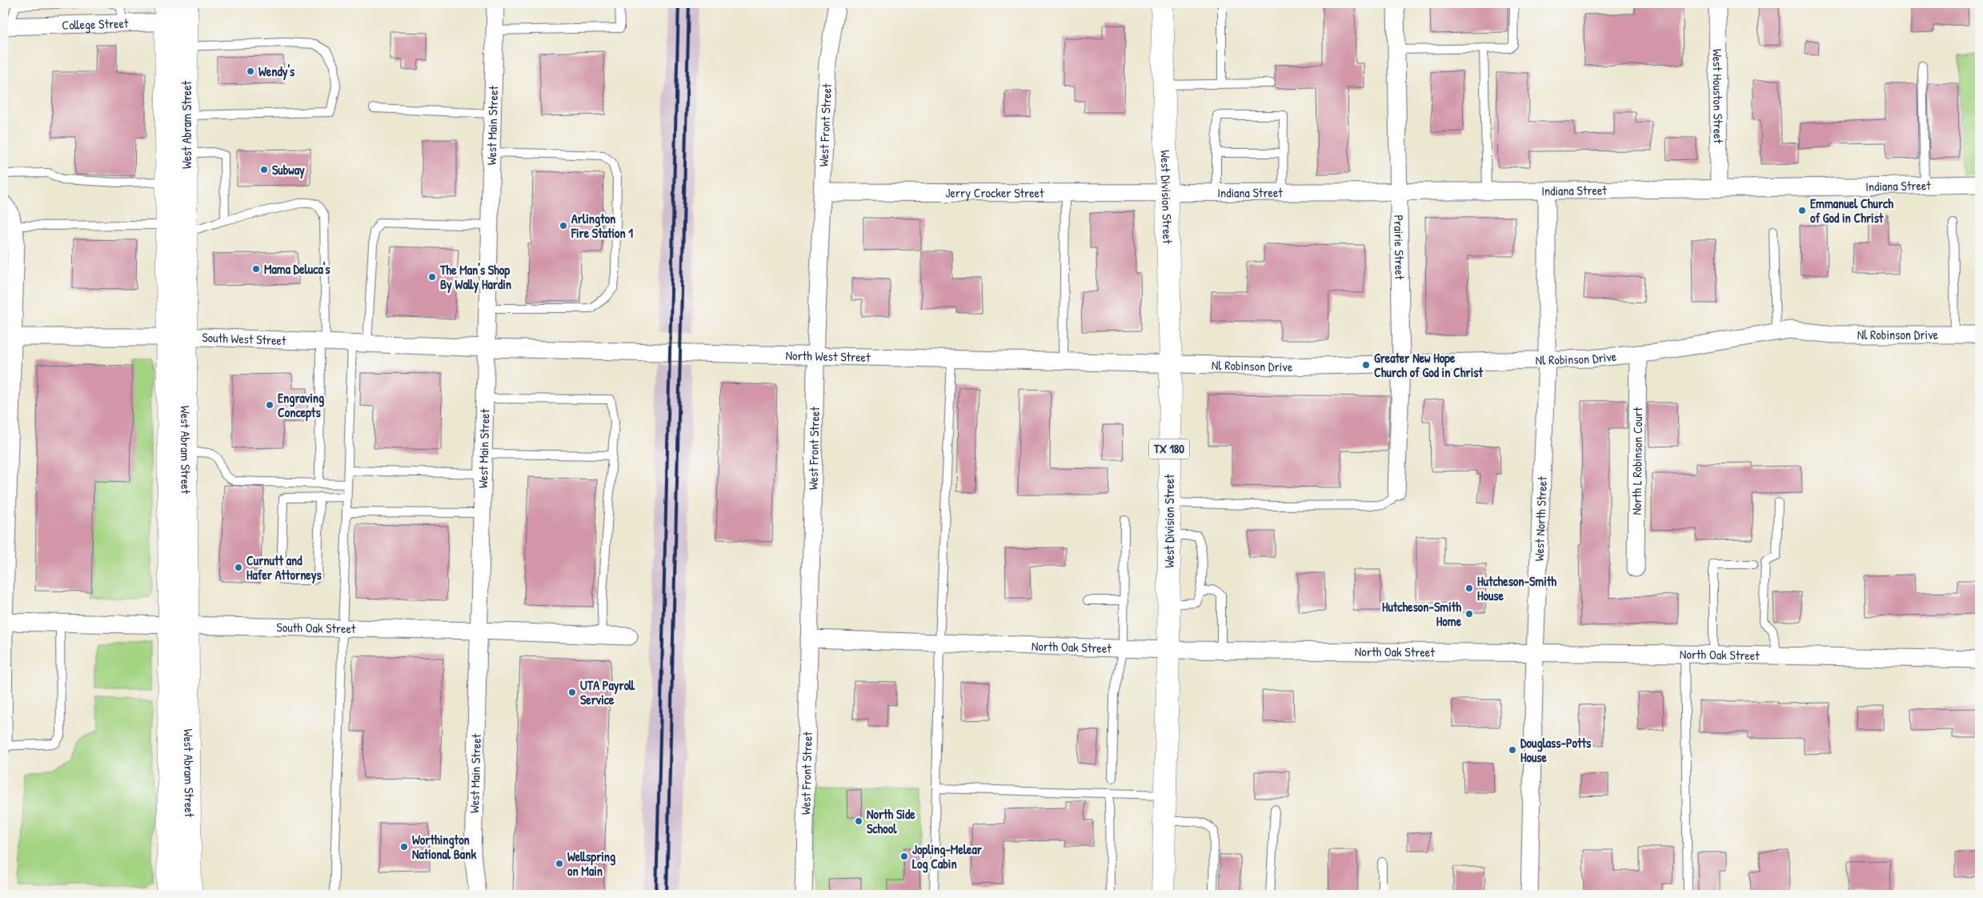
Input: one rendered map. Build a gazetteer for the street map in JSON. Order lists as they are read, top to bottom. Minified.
{"streets":{"main road":["West Abram Street","West Division Street","TX 180"],"street":["College Street","West Houston Street","West Main Street","West Front Street","Indiana Street","Jerry Crocker Street","Prairie Street","Nl Robinson Drive","South West Street","North West Street","North L Robinson Court","West North Street","South Oak Street","North Oak Street"]},"crossings":[["College Street","West Abram Street"],["West Houston Street","Indiana Street"],["West Abram Street","South West Street"],["West Abram Street","South Oak Street"],["West Main Street","South West Street"],["West Main Street","North West Street"],["West Main Street","South Oak Street"],["West Front Street","Jerry Crocker Street"],["West Front Street","North West Street"],["West Front Street","North Oak Street"],["Indiana Street","Jerry Crocker Street"],["Indiana Street","West Division Street"],["Indiana Street","Prairie Street"],["Indiana Street","West North Street"],["Jerry Crocker Street","West Division Street"],["West Division Street","Nl Robinson Drive"],["West Division Street","North West Street"],["West Division Street","North Oak Street"],["Prairie Street","Nl Robinson Drive"],["Nl Robinson Drive","North West Street"],["Nl Robinson Drive","North L Robinson Court"],["Nl Robinson Drive","West North Street"],["South West Street","North West Street"],["West North Street","North Oak Street"]],"places":["Wendy's","Subway","Emmanuel Church of God in Christ","Arlington Fire Station 1","Mama Deluca's","The Man's Shop By Wally Hardin","Greater New Hope Church of God in Christ","Engraving Concepts","Curnutt and Hafer Attorneys","Hutcheson-Smith House","Hutcheson-Smith Home","UTA Payroll Service","Douglass-Potts House","North Side School","Worthington National Bank","Jopling-Melear Log Cabin","Wellspring on Main"]}
